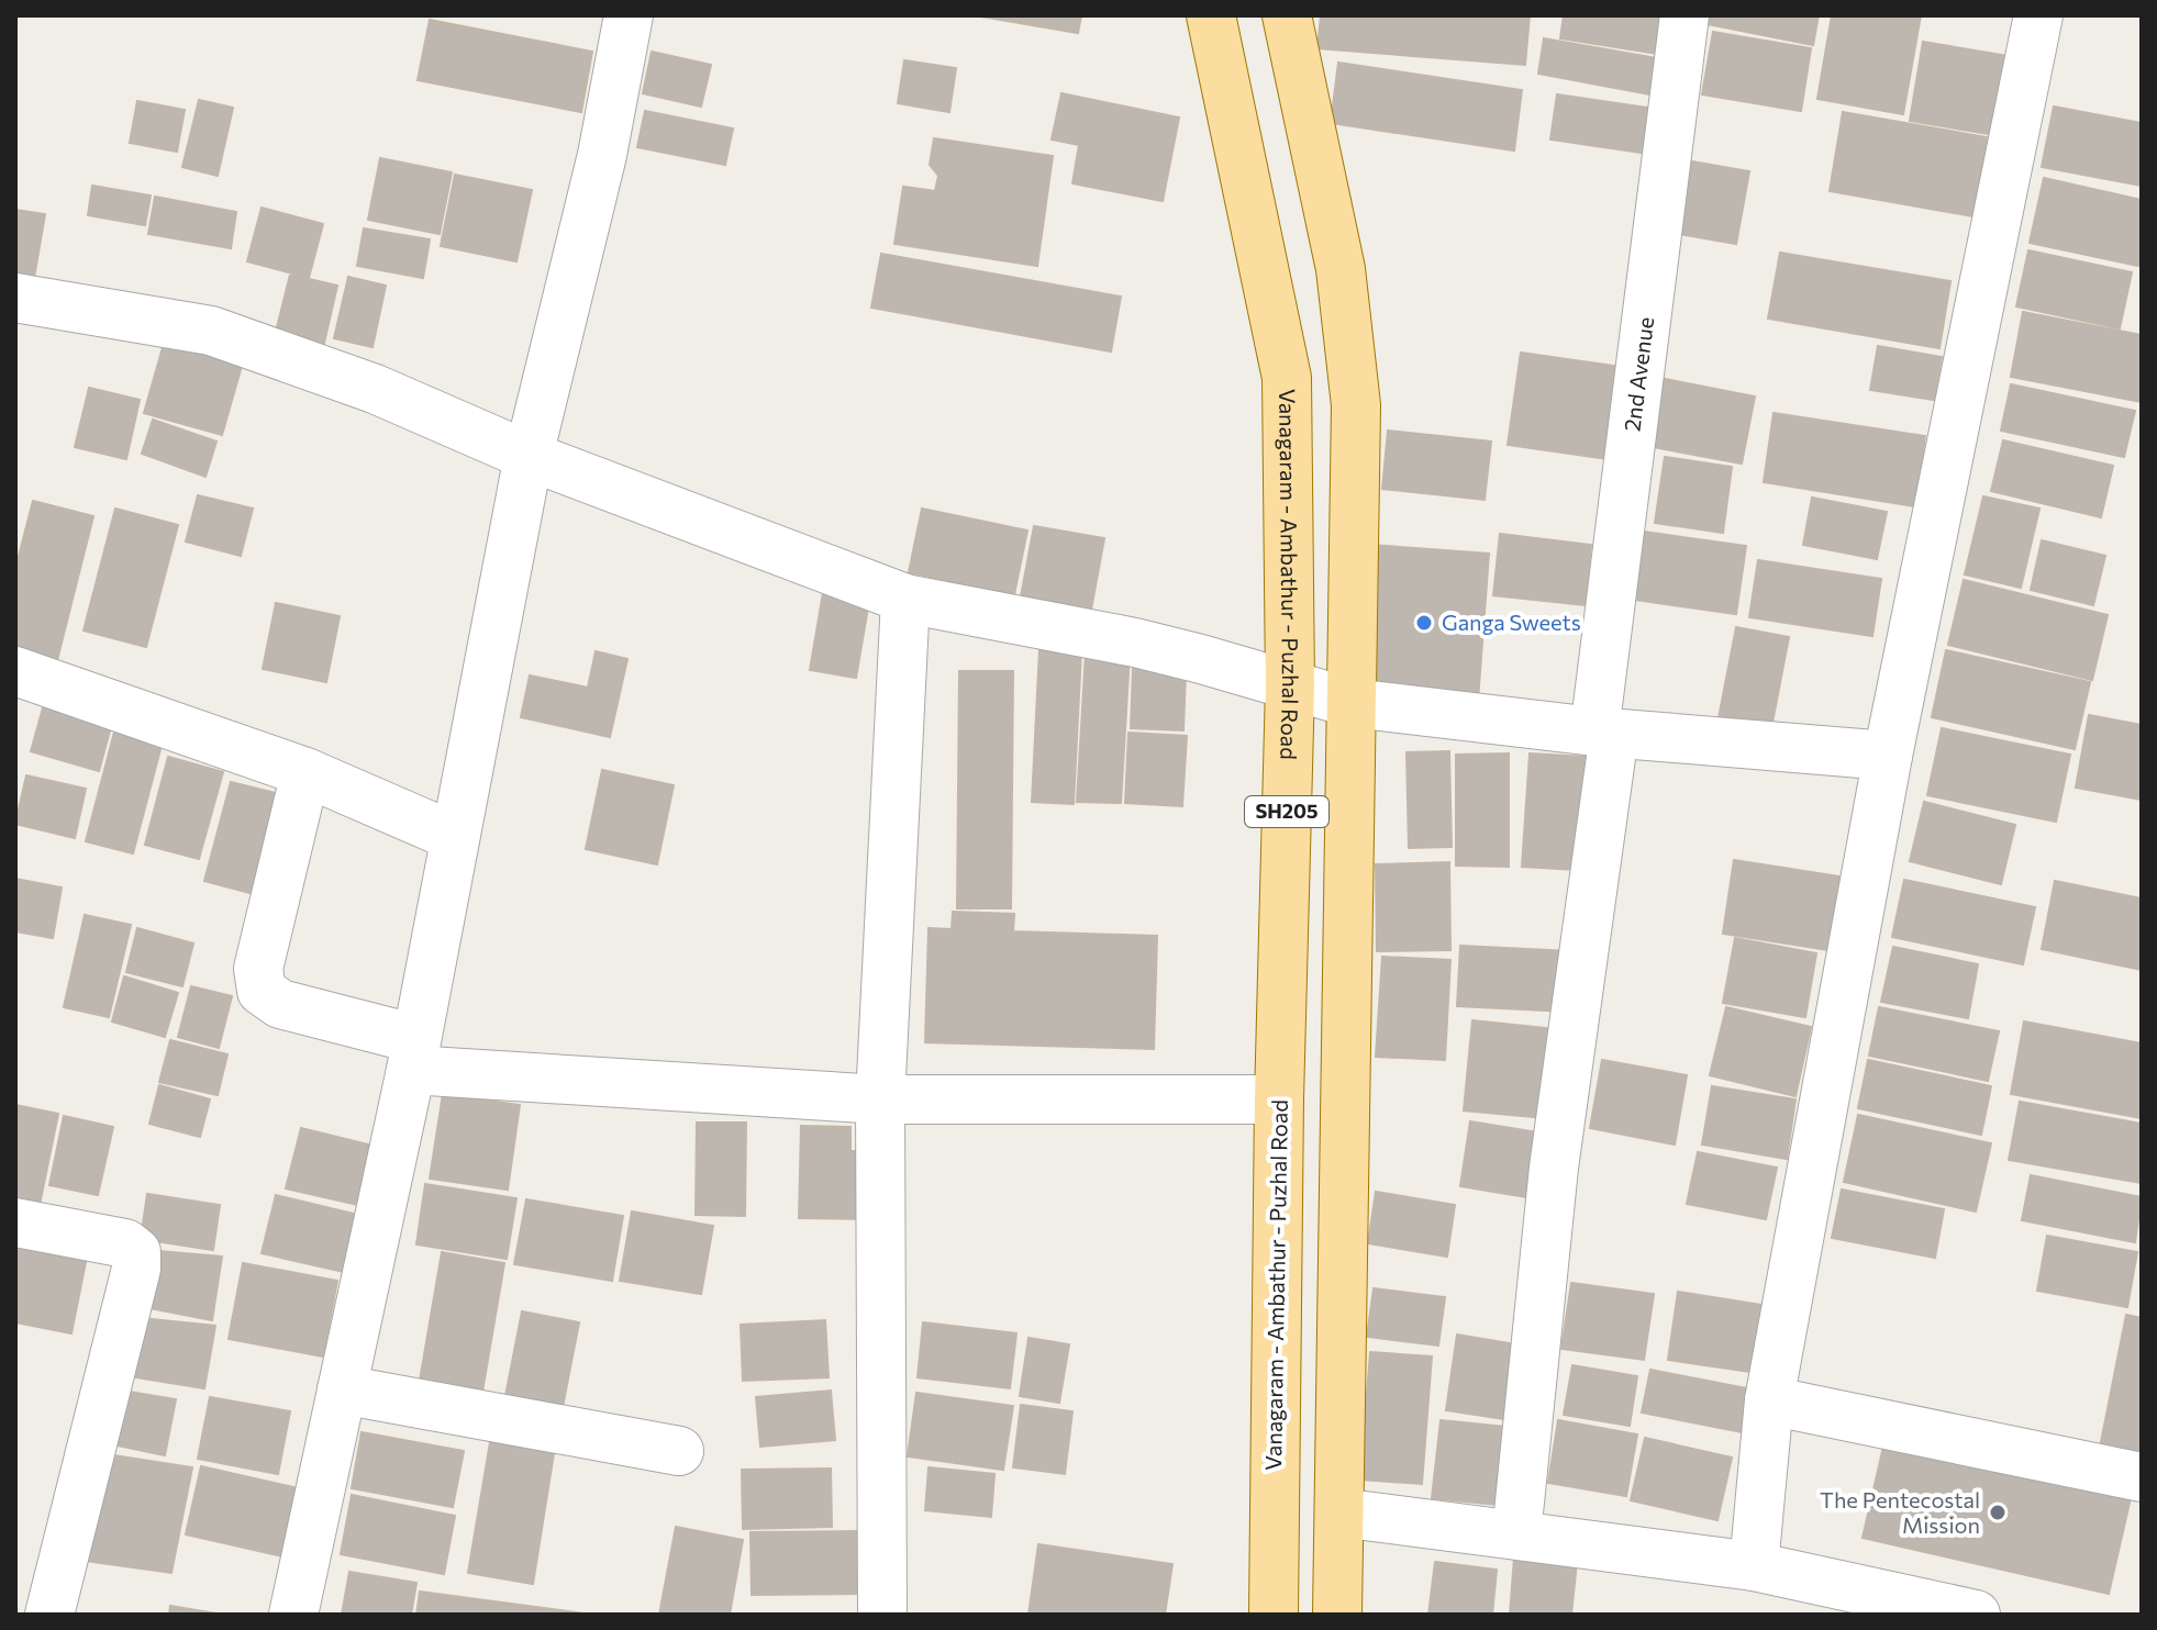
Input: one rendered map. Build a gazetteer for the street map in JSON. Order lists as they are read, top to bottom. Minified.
{"streets":{"main road":["Vanagaram - Ambathur - Puzhal Road","SH205"],"street":["2nd Avenue"]},"places":["Ganga Sweets","The Pentecostal Mission"]}
